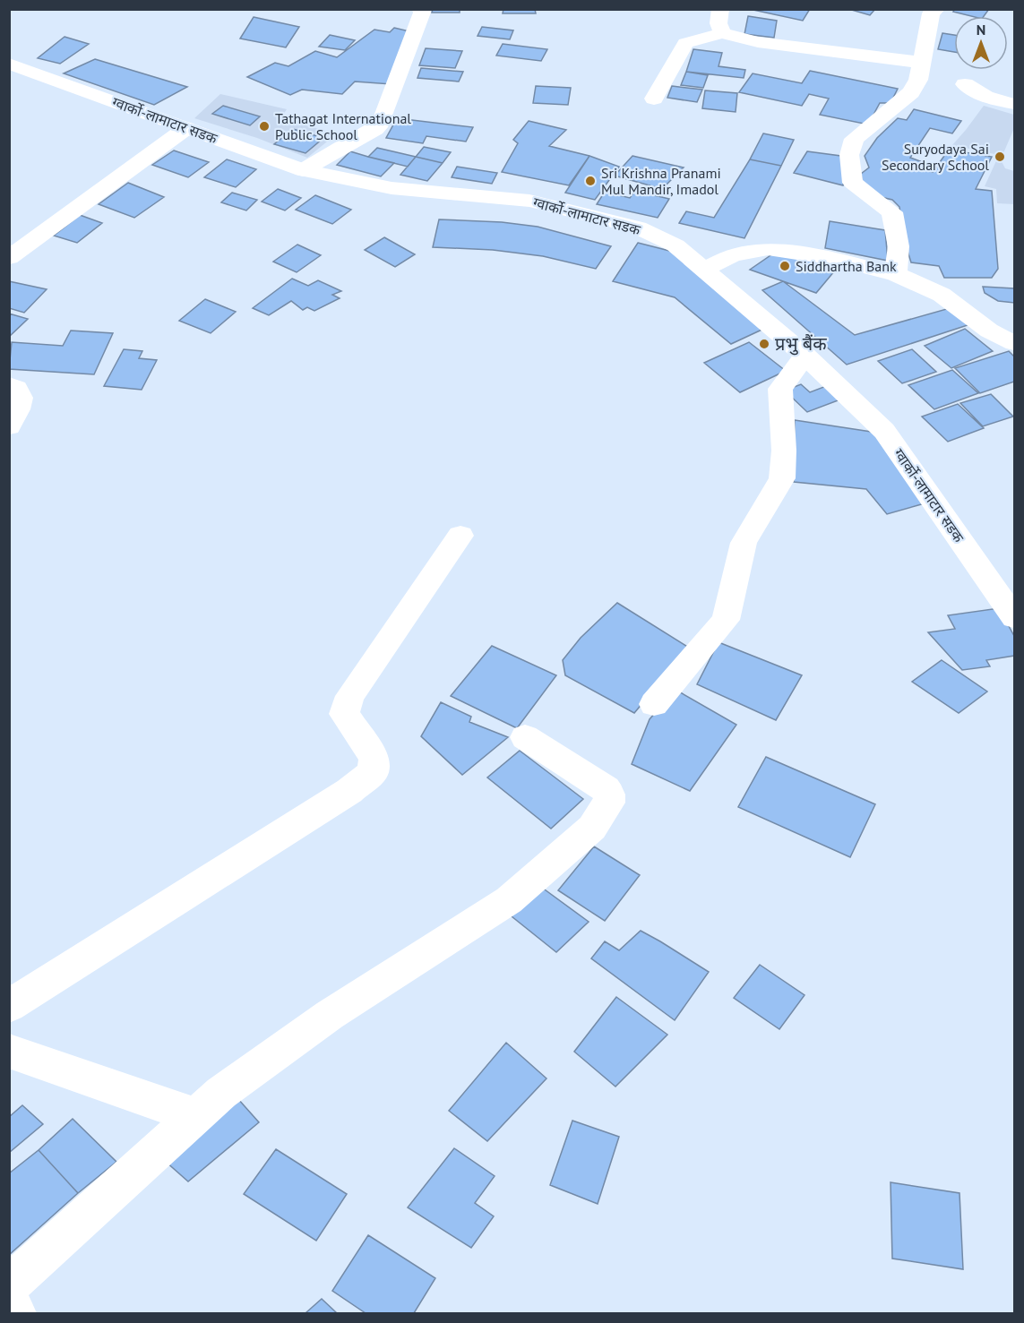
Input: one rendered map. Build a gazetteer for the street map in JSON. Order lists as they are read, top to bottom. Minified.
{"streets":{"street":["ग्वार्को-लामाटार सडक"]},"places":["Tathagat International Public School","Suryodaya Sai Secondary School","Sri Krishna Pranami Mul Mandir, Imadol","Siddhartha Bank","प्रभु बैंक"],"north":"top"}
